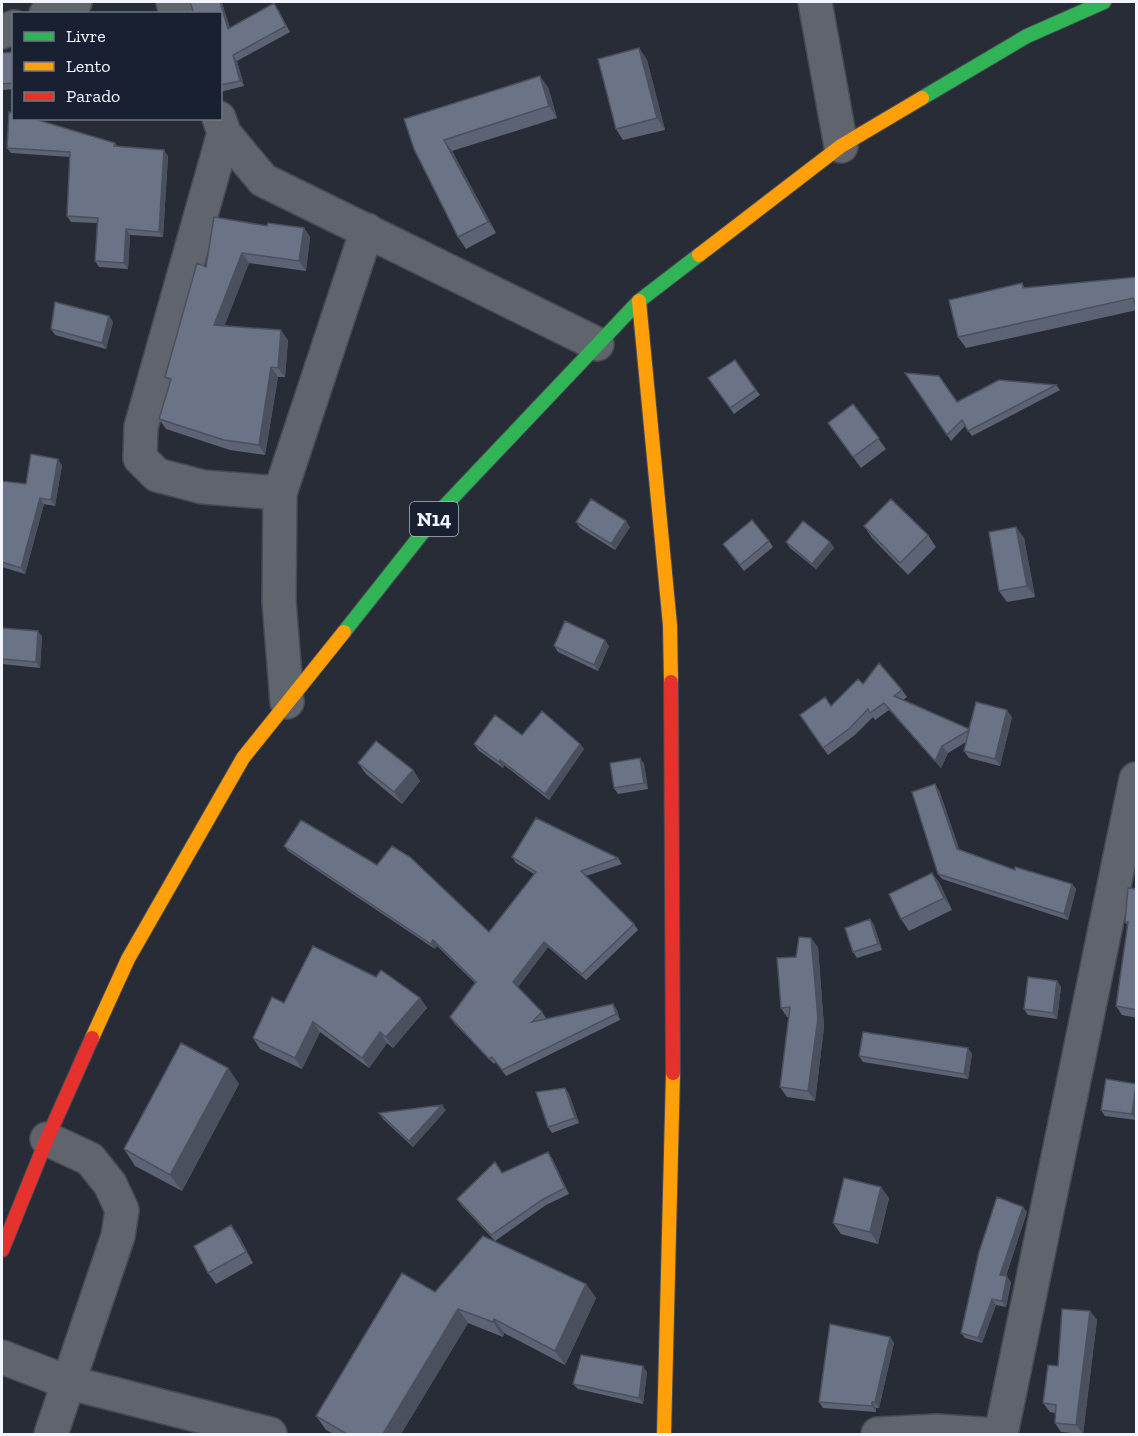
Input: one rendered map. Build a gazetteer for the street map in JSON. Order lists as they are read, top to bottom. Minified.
{"streets":{"main road":["N14"]},"legend":["Livre","Lento","Parado"]}
